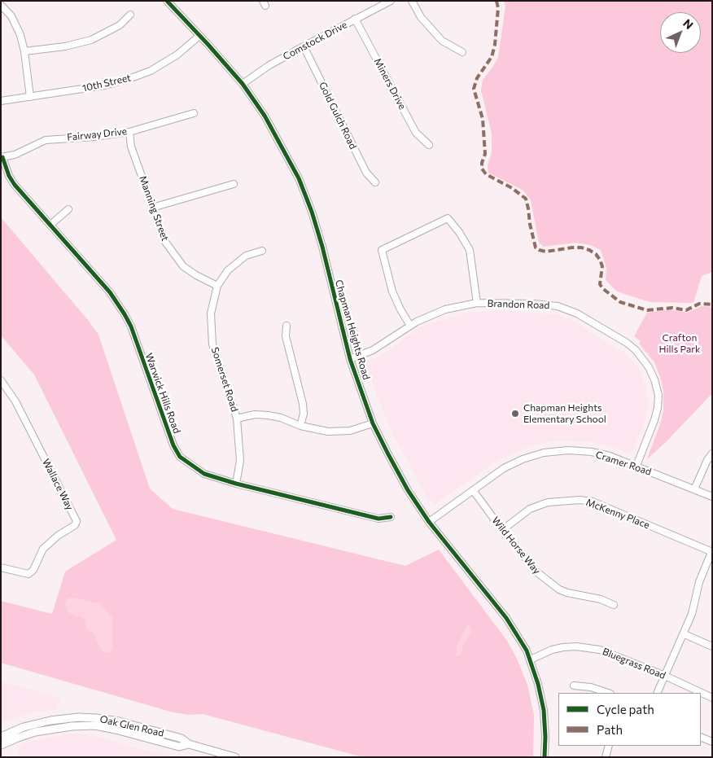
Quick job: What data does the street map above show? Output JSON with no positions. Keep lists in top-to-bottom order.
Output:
{
  "streets": {
    "main road": ["Oak Glen Road"],
    "street": [
      "Comstock Drive",
      "10th Street",
      "Miners Drive",
      "Gold Gulch Road",
      "Fairway Drive",
      "Manning Street",
      "Brandon Road",
      "Chapman Heights Road",
      "Somerset Road",
      "Warwick Hills Road",
      "Cramer Road",
      "Wallace Way",
      "McKenny Place",
      "Wild Horse Way",
      "Bluegrass Road"
    ]
  },
  "crossings": [
    ["Comstock Drive", "Miners Drive"],
    ["Comstock Drive", "Gold Gulch Road"],
    ["Comstock Drive", "Chapman Heights Road"],
    ["10th Street", "Chapman Heights Road"],
    ["Fairway Drive", "Manning Street"],
    ["Fairway Drive", "Warwick Hills Road"],
    ["Manning Street", "Somerset Road"],
    ["Brandon Road", "Chapman Heights Road"],
    ["Brandon Road", "Cramer Road"],
    ["Chapman Heights Road", "Cramer Road"],
    ["Chapman Heights Road", "Bluegrass Road"],
    ["Somerset Road", "Warwick Hills Road"],
    ["Cramer Road", "Wild Horse Way"],
    ["McKenny Place", "Wild Horse Way"]
  ],
  "parks": ["Crafton Hills Park"],
  "places": ["Chapman Heights Elementary School"],
  "legend": ["Cycle path", "Path"],
  "north": "top right"
}
